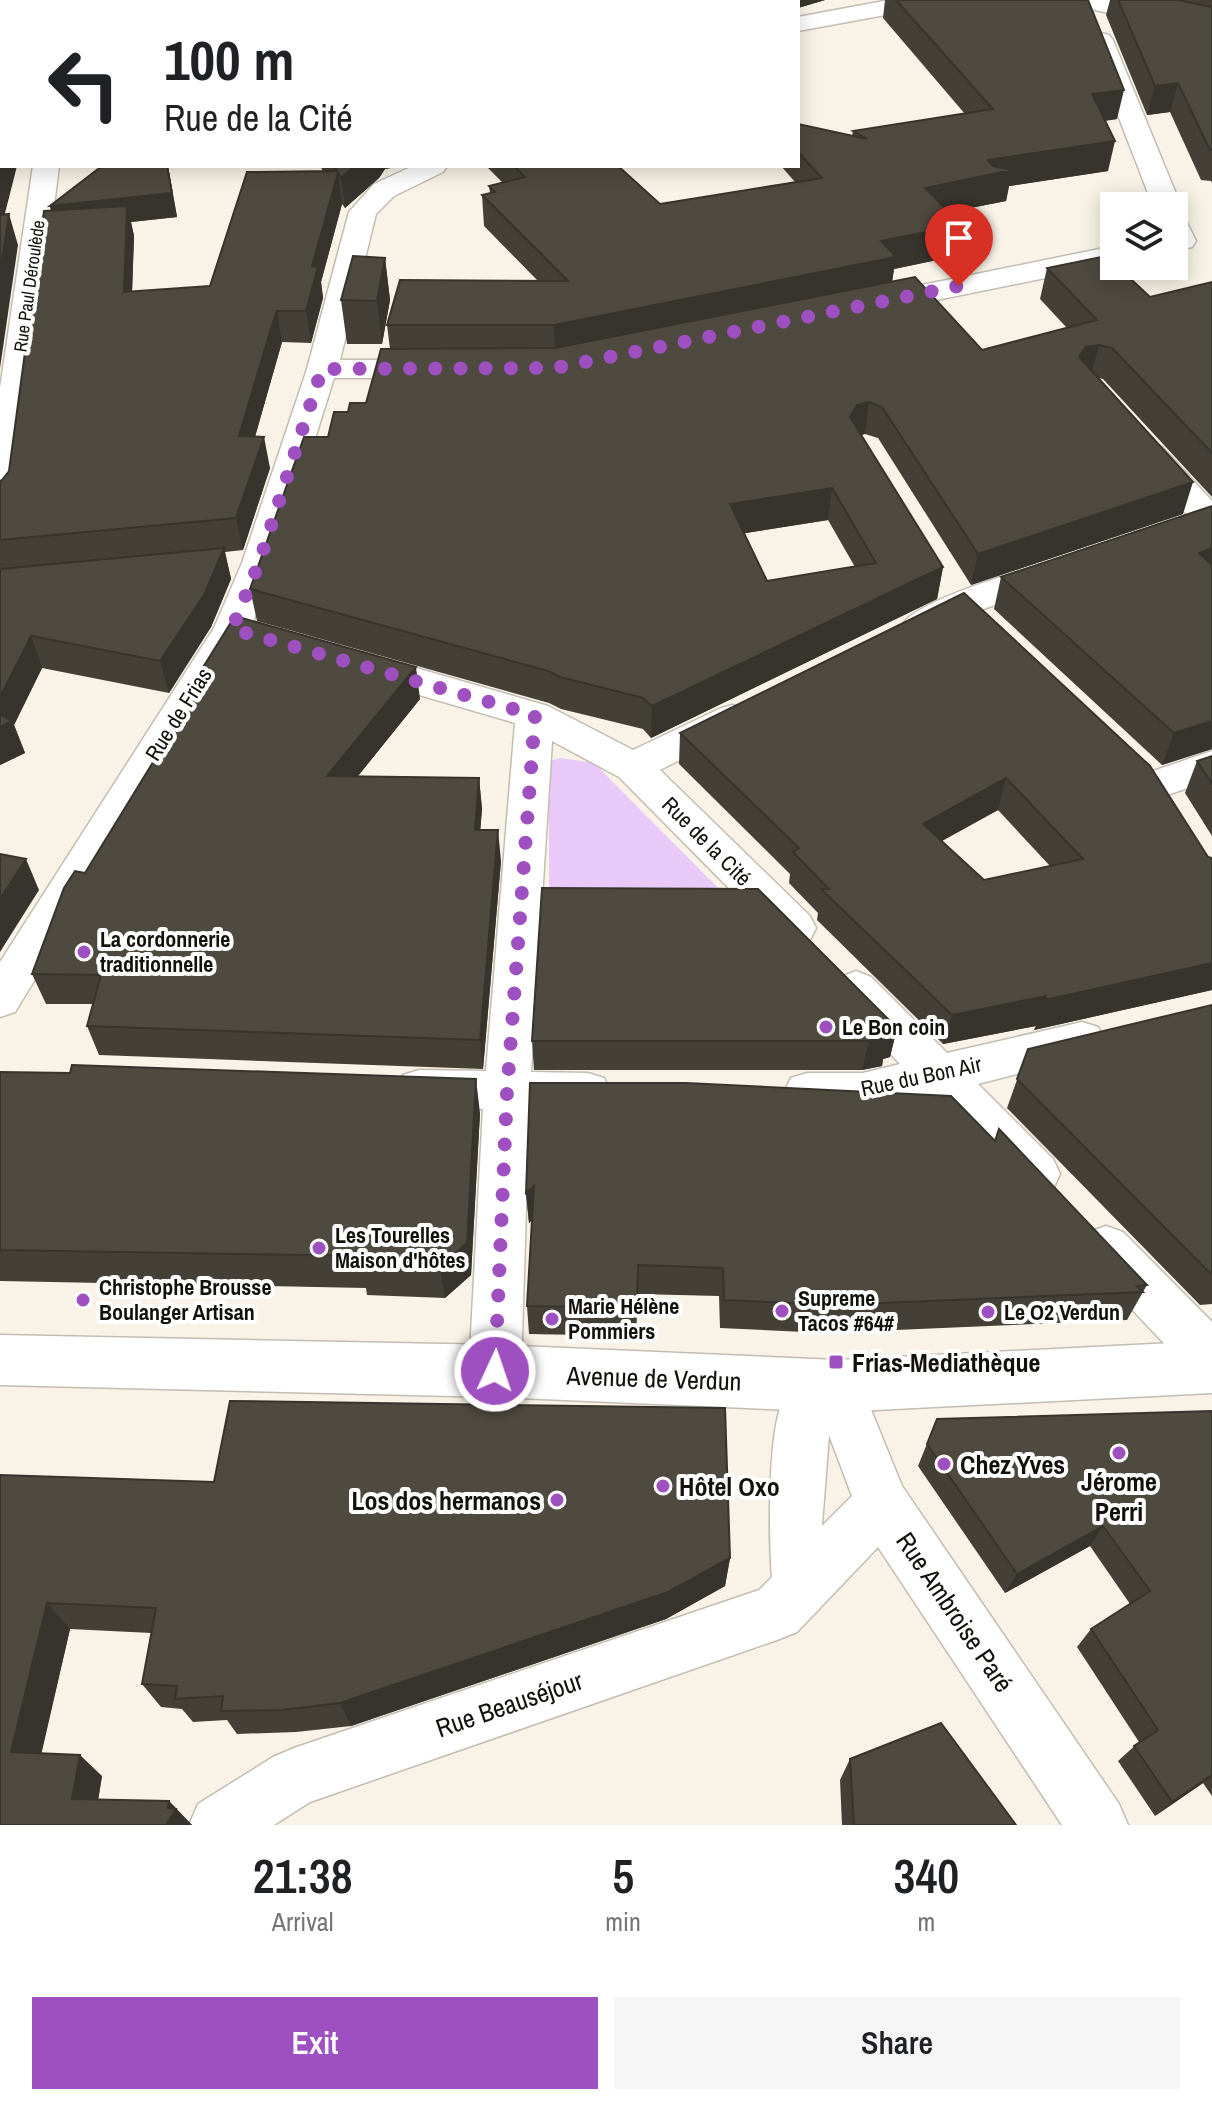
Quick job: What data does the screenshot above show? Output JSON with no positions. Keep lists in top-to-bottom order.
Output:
{
  "streets": {
    "main road": ["Avenue de Verdun"],
    "street": [
      "Rue Paul Déroulède",
      "Rue de Frias",
      "Rue de la Cité",
      "Rue du Bon Air",
      "Rue Ambroise Paré",
      "Rue Beauséjour"
    ]
  },
  "crossings": [
    ["Rue de la Cité", "Rue du Bon Air"],
    ["Avenue de Verdun", "Rue Ambroise Paré"],
    ["Rue Ambroise Paré", "Rue Beauséjour"]
  ],
  "places": {
    "other": [
      "La cordonnerie traditionnelle",
      "Le Bon coin",
      "Les Tourelles Maison d'hôtes",
      "Christophe Brousse Boulanger Artisan",
      "Supreme Tacos #64#",
      "Le O2 Verdun",
      "Marie Hélène Pommiers",
      "Jérome Perri",
      "Chez Yves",
      "Hôtel Oxo",
      "Los dos hermanos"
    ],
    "transit": ["Frias-Mediathèque"]
  },
  "page": {
    "turn": ["100 m", "Rue de la Cité"],
    "eta": [
      "21:38",
      "Arrival",
      "5",
      "min",
      "340",
      "m"
    ],
    "buttons": ["Exit", "Share"]
  }
}
